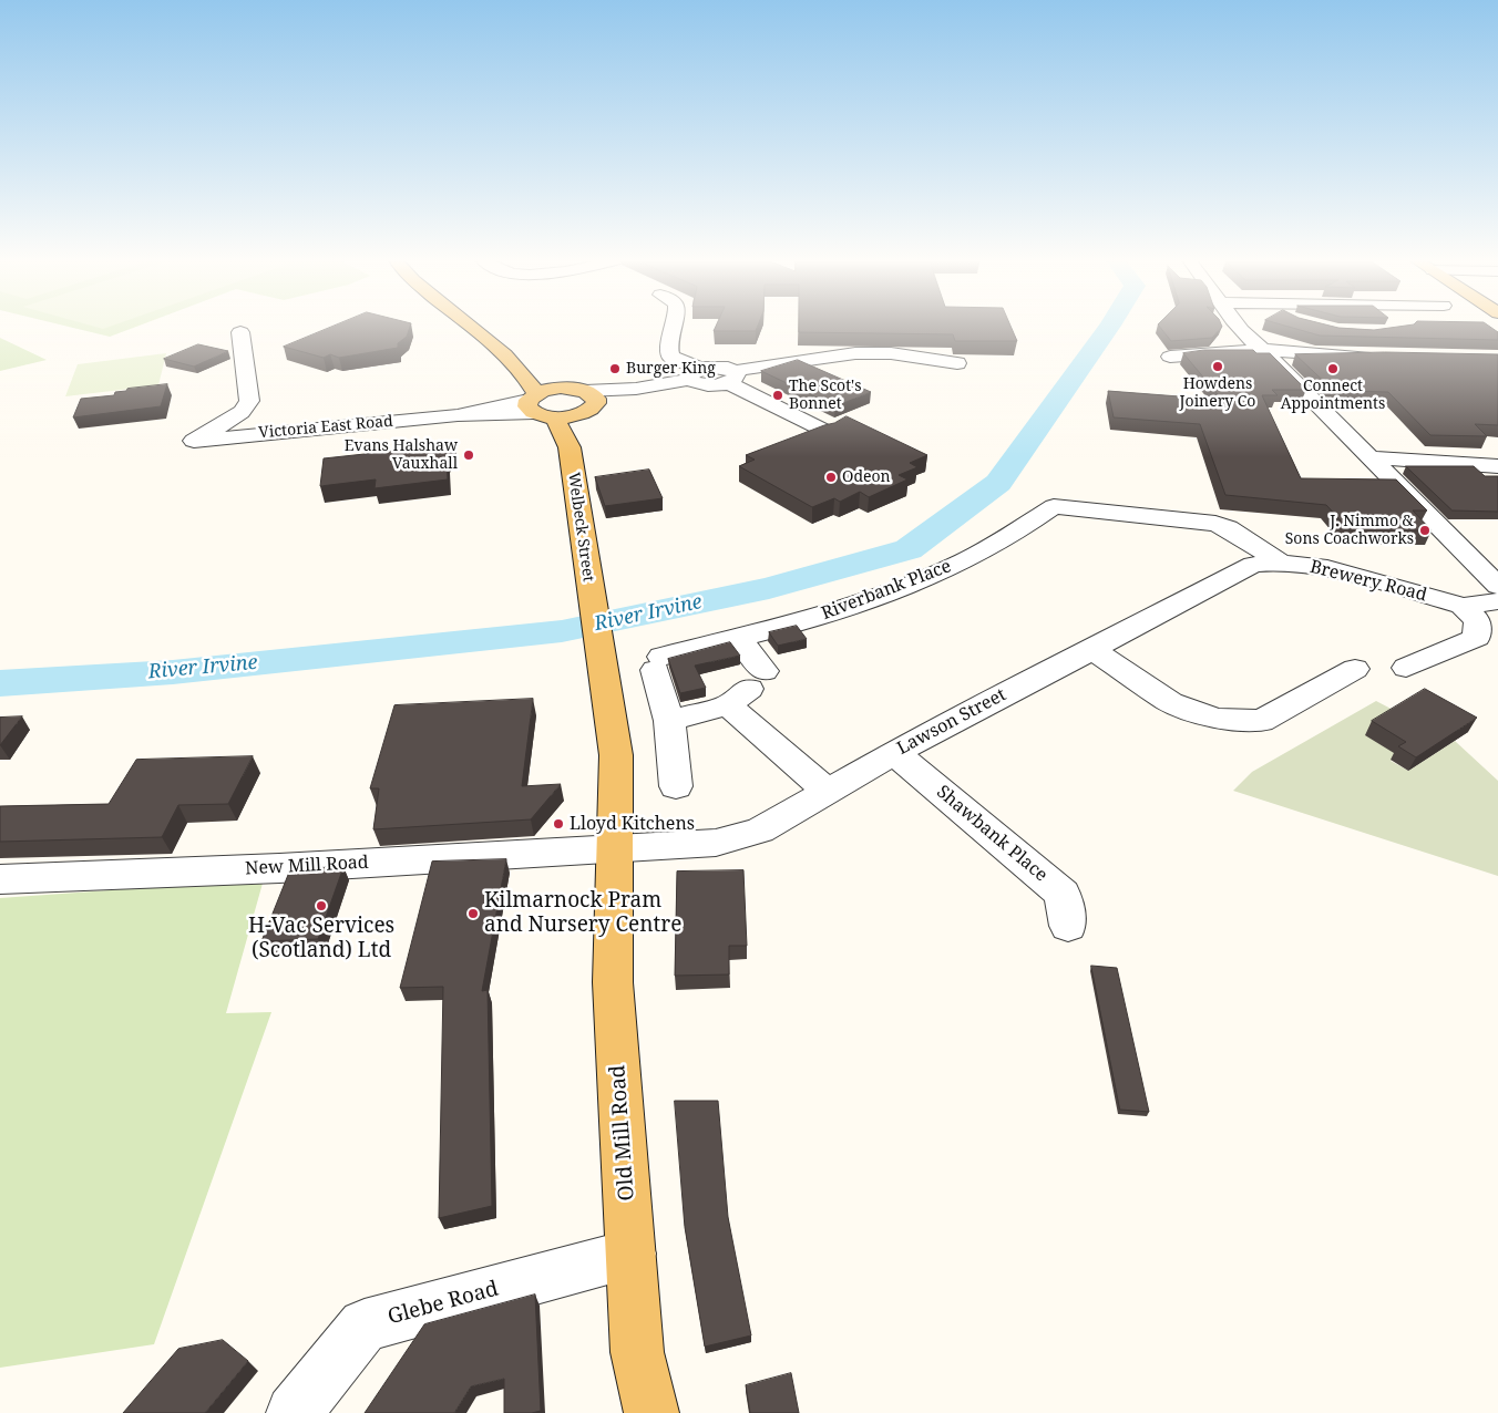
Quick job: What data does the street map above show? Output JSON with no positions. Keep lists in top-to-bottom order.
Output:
{
  "streets": {
    "main road": ["Welbeck Street", "Old Mill Road"],
    "street": [
      "Victoria East Road",
      "Brewery Road",
      "Riverbank Place",
      "Lawson Street",
      "Shawbank Place",
      "New Mill Road",
      "Glebe Road"
    ]
  },
  "crossings": [
    ["Victoria East Road", "Welbeck Street"],
    ["Welbeck Street", "Lawson Street"],
    ["Welbeck Street", "New Mill Road"],
    ["Welbeck Street", "Old Mill Road"],
    ["Brewery Road", "Riverbank Place"],
    ["Brewery Road", "Lawson Street"],
    ["Lawson Street", "Shawbank Place"],
    ["Lawson Street", "New Mill Road"],
    ["Lawson Street", "Old Mill Road"],
    ["New Mill Road", "Old Mill Road"],
    ["Old Mill Road", "Glebe Road"]
  ],
  "water": ["River Irvine"],
  "places": [
    "Howdens Joinery Co",
    "Burger King",
    "Connect Appointments",
    "The Scot's Bonnet",
    "Evans Halshaw Vauxhall",
    "Odeon",
    "J. Nimmo & Sons Coachworks",
    "Lloyd Kitchens",
    "H-Vac Services (Scotland) Ltd",
    "Kilmarnock Pram and Nursery Centre"
  ]
}
